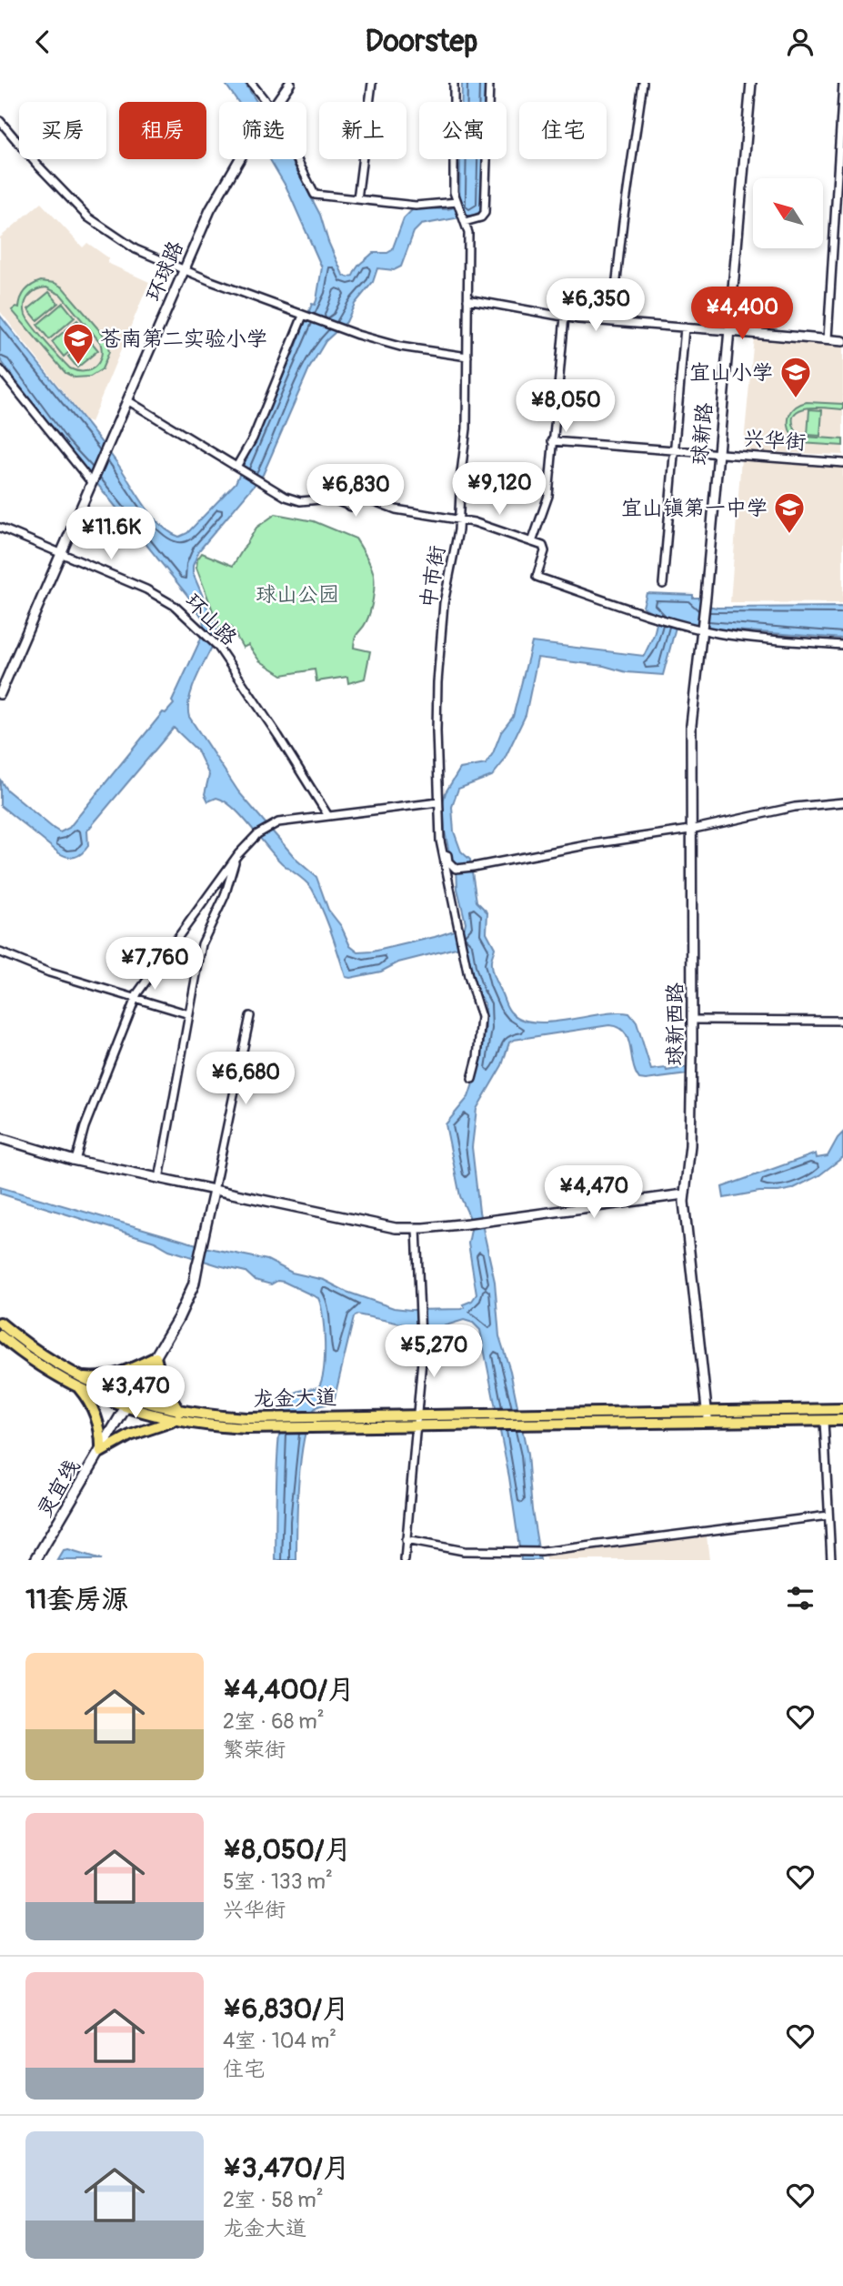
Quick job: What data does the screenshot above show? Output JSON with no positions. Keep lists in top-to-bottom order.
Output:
{
  "streets": {
    "main road": ["龙金大道", "灵宜线"],
    "street": [
      "环球路",
      "球新路",
      "兴华街",
      "中市街",
      "环山路",
      "球新西路"
    ]
  },
  "crossings": [
    ["环球路", "环山路"],
    ["球新路", "兴华街"],
    ["球新路", "球新西路"],
    ["球新西路", "龙金大道"],
    ["龙金大道", "灵宜线"]
  ],
  "parks": ["球山公园"],
  "places": {
    "school or university": ["苍南第二实验小学", "宜山小学", "宜山镇第一中学"]
  },
  "north": "top left",
  "page": {
    "header": "Doorstep",
    "chip": [
      "买房",
      "租房",
      "筛选",
      "新上",
      "公寓",
      "住宅"
    ],
    "price": [
      "¥6,350",
      "¥4,400",
      "¥8,050",
      "¥9,120",
      "¥6,830",
      "¥11.6K",
      "¥7,760",
      "¥6,680",
      "¥4,470",
      "¥5,270",
      "¥3,470"
    ],
    "heading": "11套房源",
    "list": [
      {
        "name": "¥4,400/月",
        "note": "2室 · 68 m² · 繁荣街"
      },
      {
        "name": "¥8,050/月",
        "note": "5室 · 133 m² · 兴华街"
      },
      {
        "name": "¥6,830/月",
        "note": "4室 · 104 m² · 住宅"
      },
      {
        "name": "¥3,470/月",
        "note": "2室 · 58 m² · 龙金大道"
      }
    ]
  }
}
